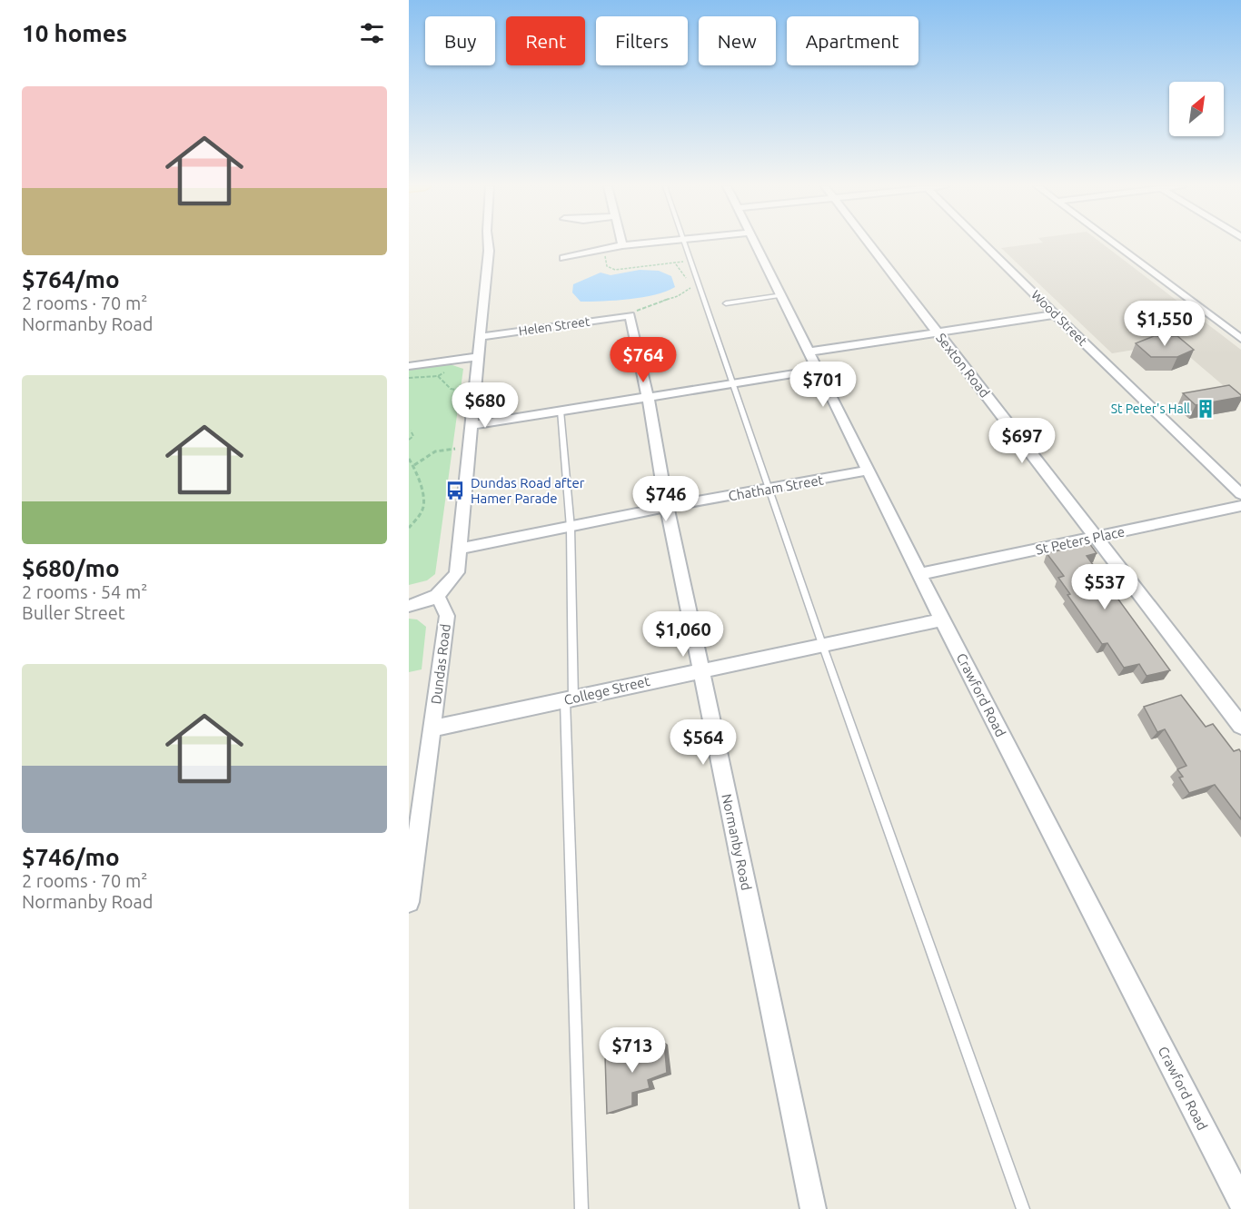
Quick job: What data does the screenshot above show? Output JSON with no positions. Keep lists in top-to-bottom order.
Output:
{
  "streets": {
    "street": [
      "Wood Street",
      "Helen Street",
      "Sexton Road",
      "Chatham Street",
      "St Peters Place",
      "Dundas Road",
      "College Street",
      "Crawford Road",
      "Normanby Road"
    ]
  },
  "crossings": [
    ["Helen Street", "Normanby Road"],
    ["Sexton Road", "St Peters Place"],
    ["Chatham Street", "Crawford Road"],
    ["Chatham Street", "Normanby Road"],
    ["St Peters Place", "Crawford Road"],
    ["Dundas Road", "College Street"],
    ["College Street", "Crawford Road"],
    ["College Street", "Normanby Road"]
  ],
  "places": {
    "building": ["St Peter's Hall"],
    "bus stop": ["Dundas Road after Hamer Parade"]
  },
  "north": "top right",
  "page": {
    "heading": "10 homes",
    "chip": [
      "Buy",
      "Rent",
      "Filters",
      "New",
      "Apartment"
    ],
    "list": [
      {
        "name": "$764/mo",
        "note": "2 rooms · 70 m² · Normanby Road"
      },
      {
        "name": "$680/mo",
        "note": "2 rooms · 54 m² · Buller Street"
      },
      {
        "name": "$746/mo",
        "note": "2 rooms · 70 m² · Normanby Road"
      }
    ],
    "price": [
      "$1,550",
      "$764",
      "$701",
      "$680",
      "$697",
      "$746",
      "$537",
      "$1,060",
      "$564",
      "$713"
    ]
  }
}
